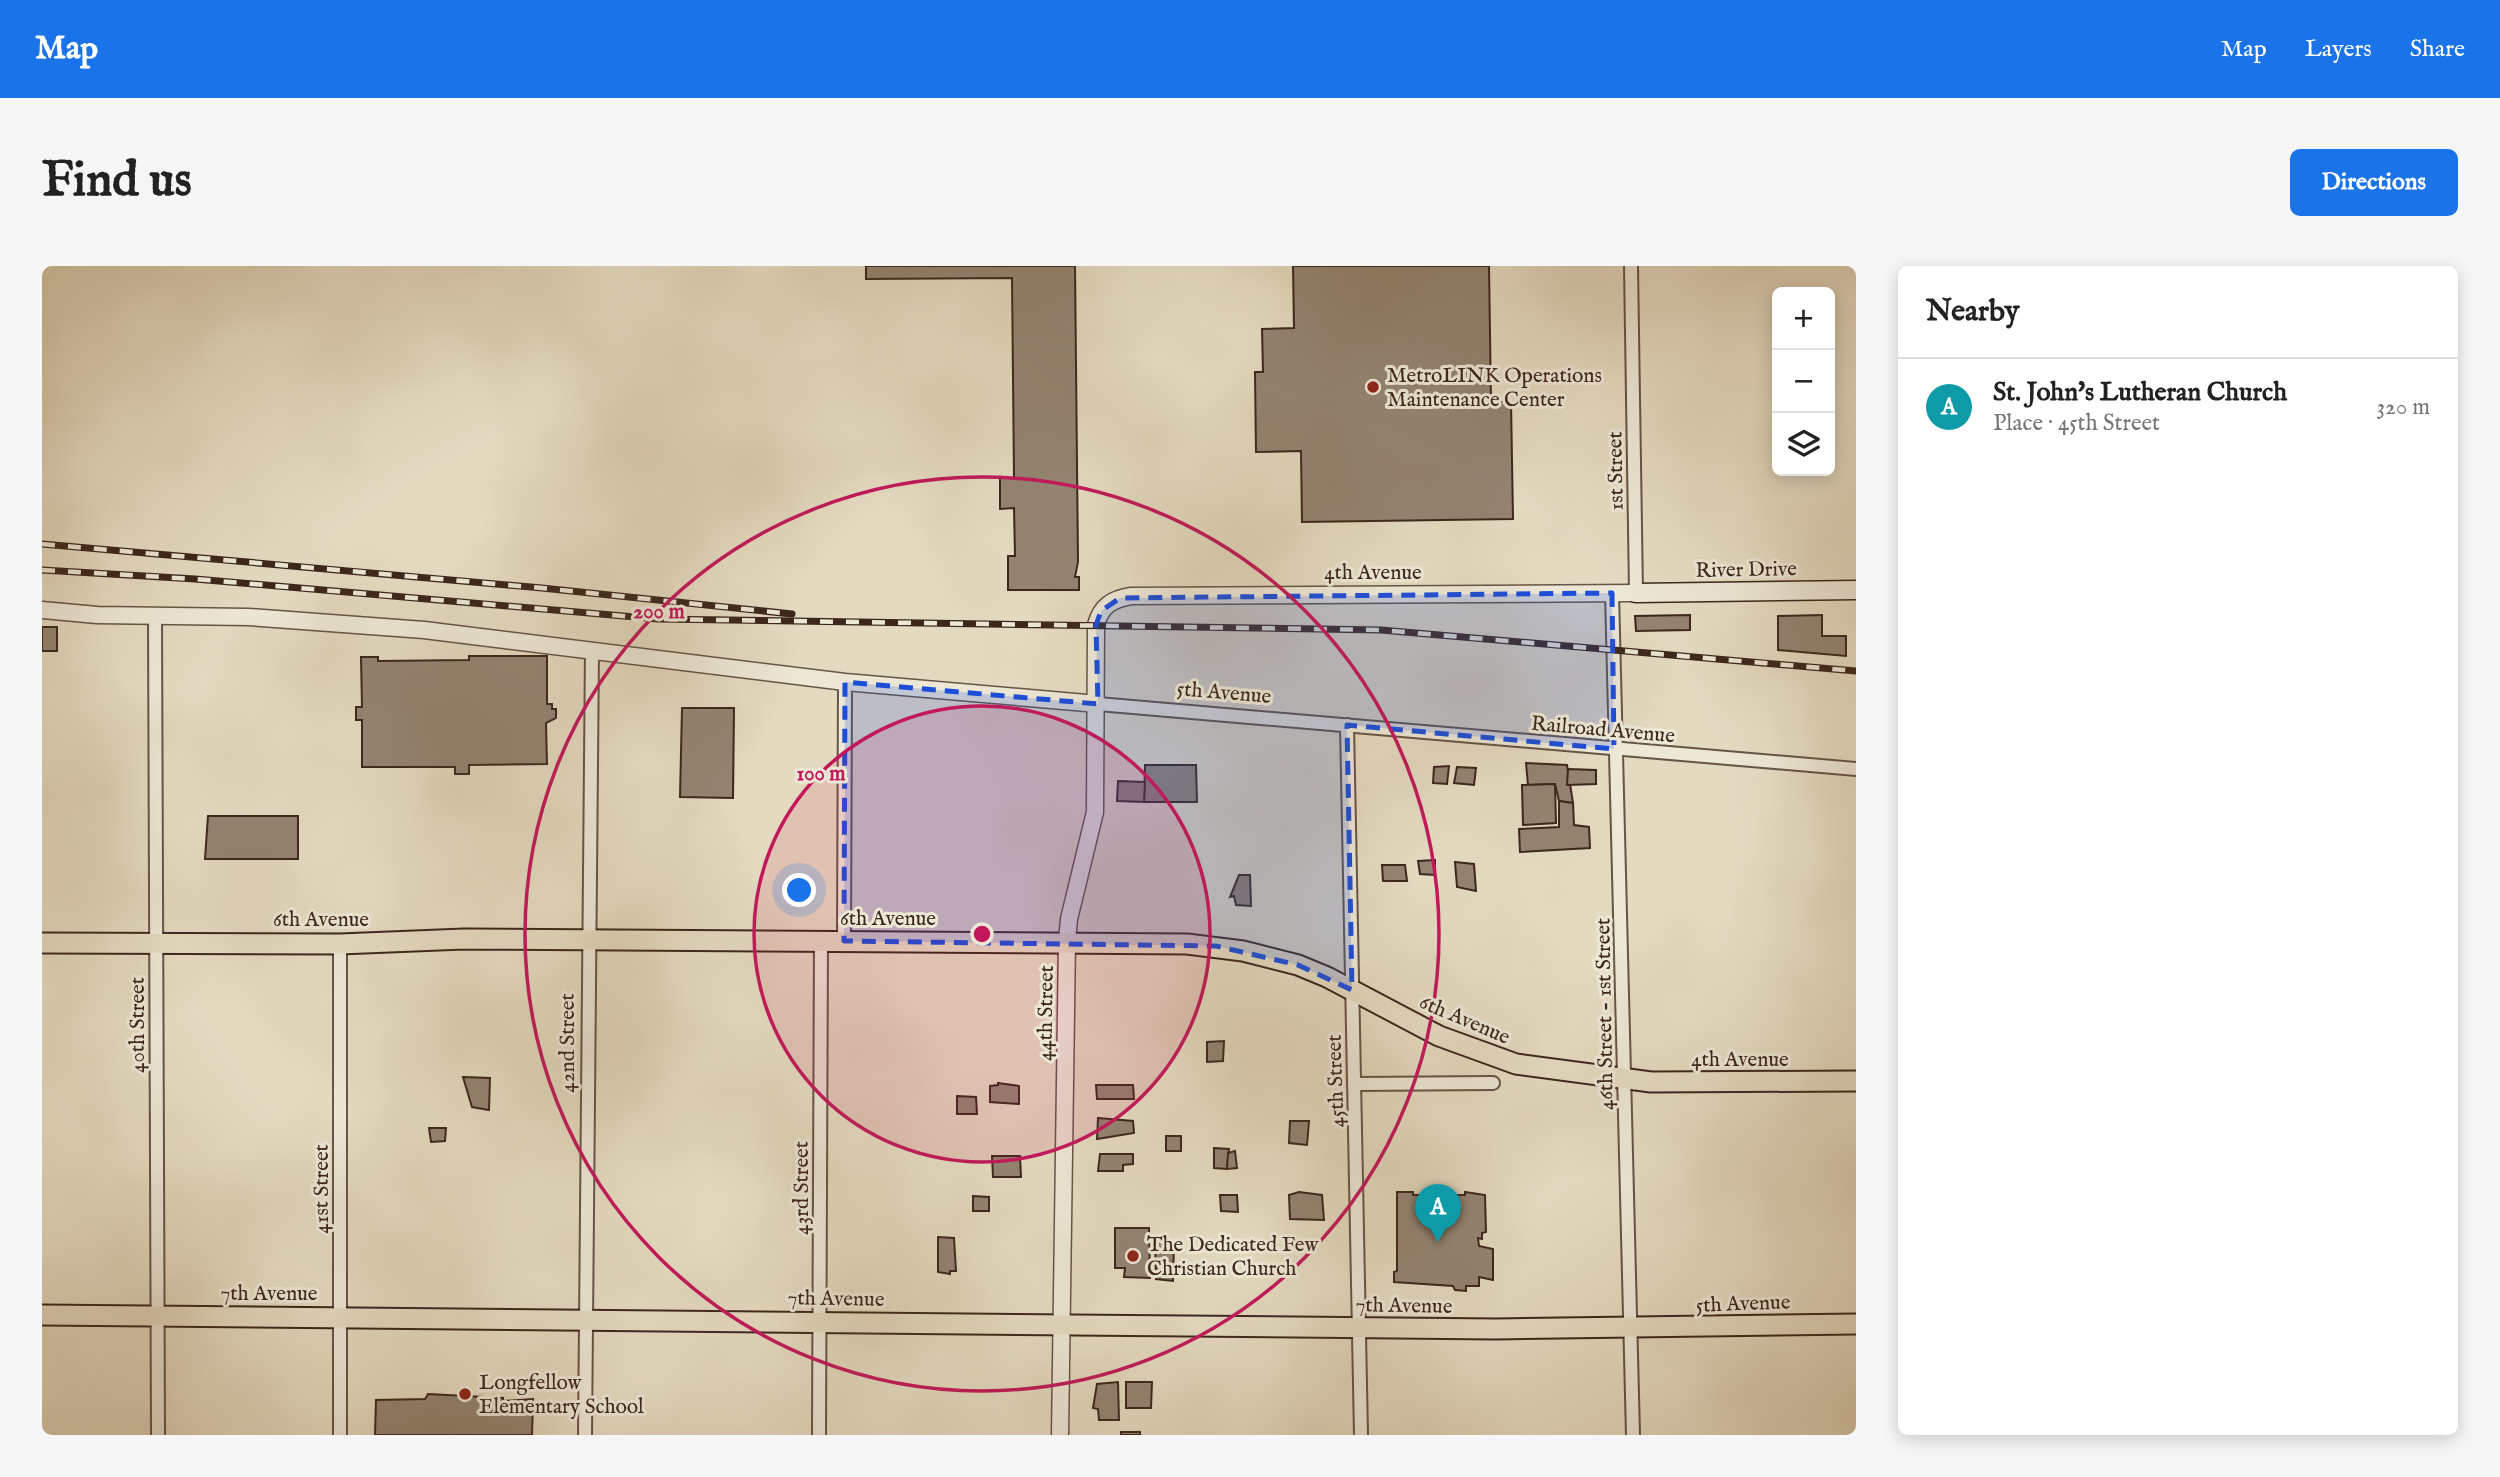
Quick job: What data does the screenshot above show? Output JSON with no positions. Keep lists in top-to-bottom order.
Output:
{
  "streets": {
    "main road": [
      "River Drive",
      "4th Avenue",
      "5th Avenue",
      "6th Avenue",
      "7th Avenue"
    ],
    "street": [
      "1st Street",
      "Railroad Avenue",
      "44th Street",
      "46th Street - 1st Street",
      "40th Street",
      "42nd Street",
      "45th Street",
      "43rd Street",
      "41st Street"
    ]
  },
  "crossings": [
    ["1st Street", "River Drive"],
    ["1st Street", "4th Avenue"],
    ["River Drive", "4th Avenue"],
    ["4th Avenue", "6th Avenue"],
    ["4th Avenue", "44th Street"],
    ["4th Avenue", "46th Street - 1st Street"],
    ["5th Avenue", "Railroad Avenue"],
    ["5th Avenue", "44th Street"],
    ["5th Avenue", "46th Street - 1st Street"],
    ["5th Avenue", "45th Street"],
    ["5th Avenue", "7th Avenue"],
    ["Railroad Avenue", "46th Street - 1st Street"],
    ["Railroad Avenue", "45th Street"],
    ["6th Avenue", "44th Street"],
    ["6th Avenue", "46th Street - 1st Street"],
    ["6th Avenue", "40th Street"],
    ["6th Avenue", "42nd Street"],
    ["6th Avenue", "45th Street"],
    ["6th Avenue", "43rd Street"],
    ["6th Avenue", "41st Street"],
    ["44th Street", "7th Avenue"],
    ["46th Street - 1st Street", "7th Avenue"],
    ["40th Street", "7th Avenue"],
    ["42nd Street", "7th Avenue"],
    ["45th Street", "7th Avenue"],
    ["43rd Street", "7th Avenue"],
    ["41st Street", "7th Avenue"]
  ],
  "places": ["MetroLINK Operations Maintenance Center", "The Dedicated Few Christian Church", "Longfellow Elementary School"],
  "page": {
    "header": "Map",
    "nav": ["Map", "Layers", "Share"],
    "buttons": "Directions",
    "title": "Find us",
    "heading": "Nearby",
    "map_buttons": ["+", "−"],
    "list": [
      {
        "mark": "A",
        "name": "St. John's Lutheran Church",
        "note": "Place · 45th Street",
        "value": "320 m"
      }
    ],
    "pins": "A"
  },
  "rings": ["200 m", "100 m"]
}
